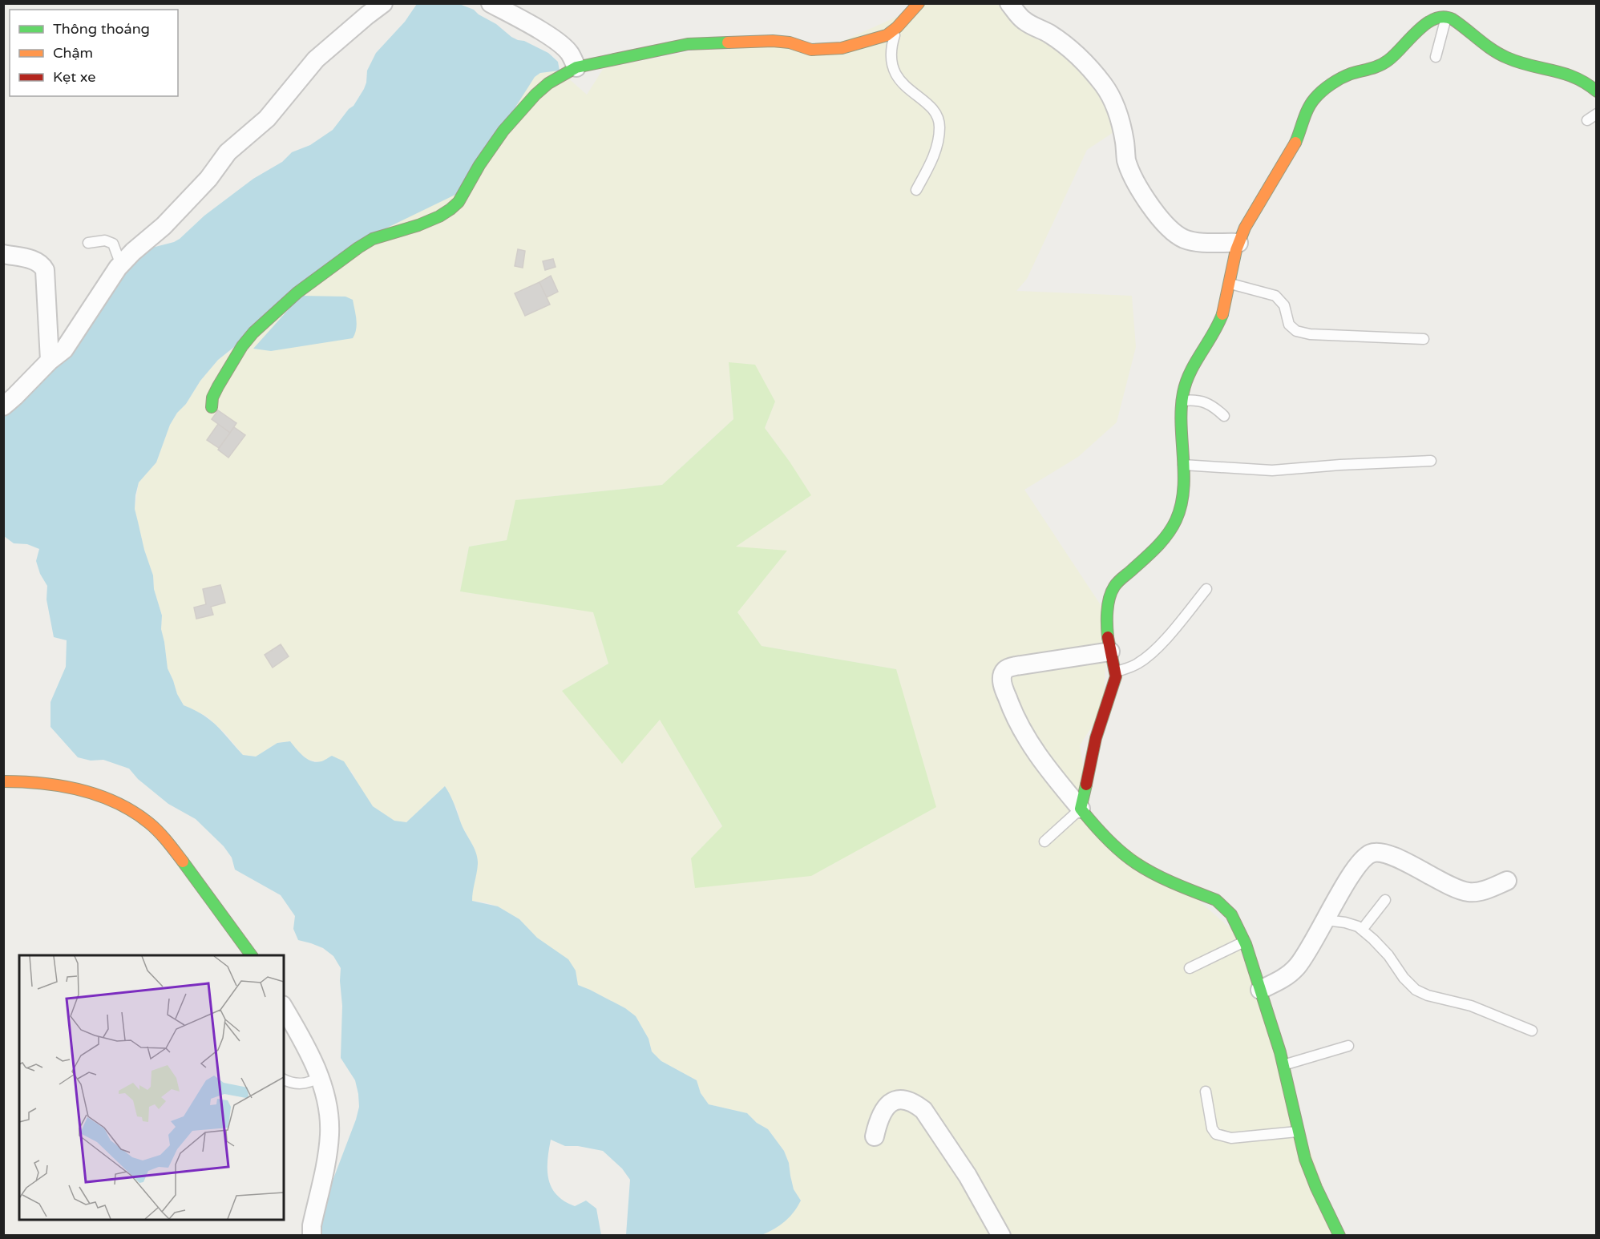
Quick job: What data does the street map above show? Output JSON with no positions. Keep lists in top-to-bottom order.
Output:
{
  "legend": ["Thông thoáng", "Chậm", "Kẹt xe"]
}
